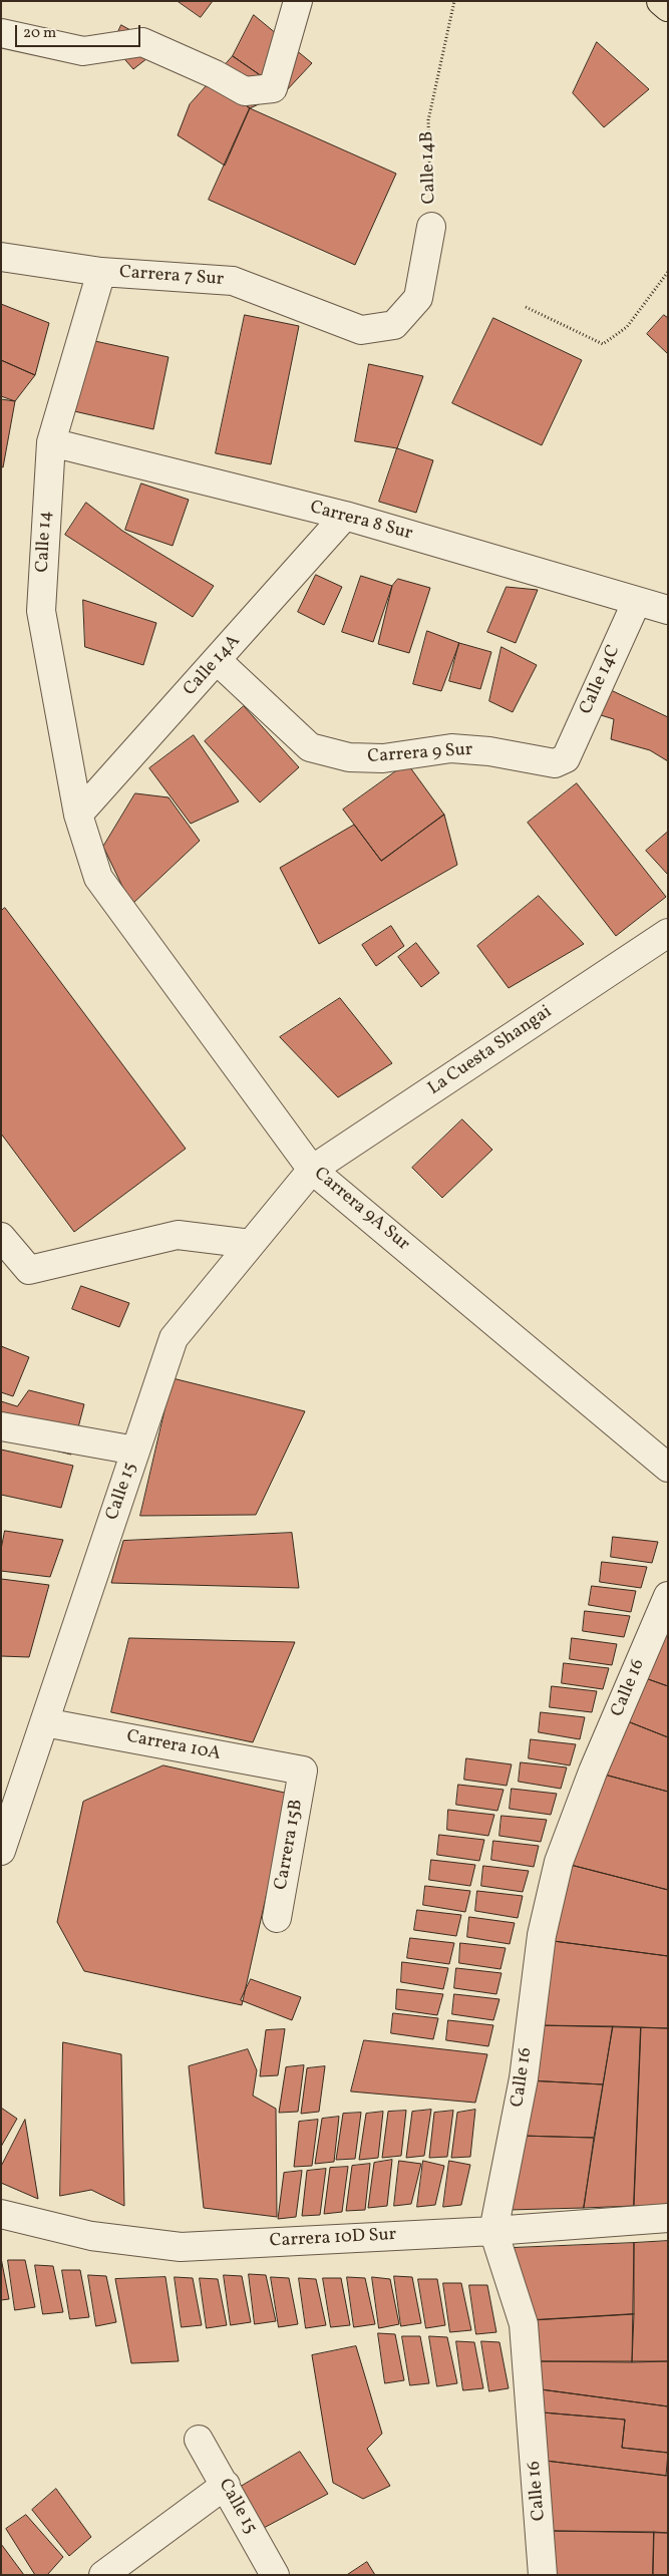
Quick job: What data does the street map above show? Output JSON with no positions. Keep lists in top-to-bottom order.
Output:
{
  "streets": {
    "street": [
      "Calle 14B",
      "Carrera 7 Sur",
      "Carrera 8 Sur",
      "Calle 14",
      "Calle 14A",
      "Calle 14C",
      "Carrera 9 Sur",
      "La Cuesta Shangai",
      "Carrera 9A Sur",
      "Calle 15",
      "Calle 16",
      "Carrera 10A",
      "Carrera 15B",
      "Carrera 10D Sur"
    ]
  },
  "crossings": [
    ["Calle 14B", "Carrera 7 Sur"],
    ["Carrera 7 Sur", "Calle 14"],
    ["Carrera 8 Sur", "Calle 14"],
    ["Carrera 8 Sur", "Calle 14A"],
    ["Carrera 8 Sur", "Calle 14C"],
    ["Calle 14", "Calle 14A"],
    ["Calle 14", "Carrera 9A Sur"],
    ["Calle 14A", "Carrera 9 Sur"],
    ["Calle 14A", "Carrera 9A Sur"],
    ["Calle 14C", "Carrera 9 Sur"],
    ["La Cuesta Shangai", "Carrera 9A Sur"],
    ["La Cuesta Shangai", "Calle 15"],
    ["Carrera 9A Sur", "Calle 15"],
    ["Calle 15", "Carrera 10A"],
    ["Calle 16", "Carrera 10D Sur"],
    ["Carrera 10A", "Carrera 15B"]
  ],
  "scale_bar": "20 m"
}
